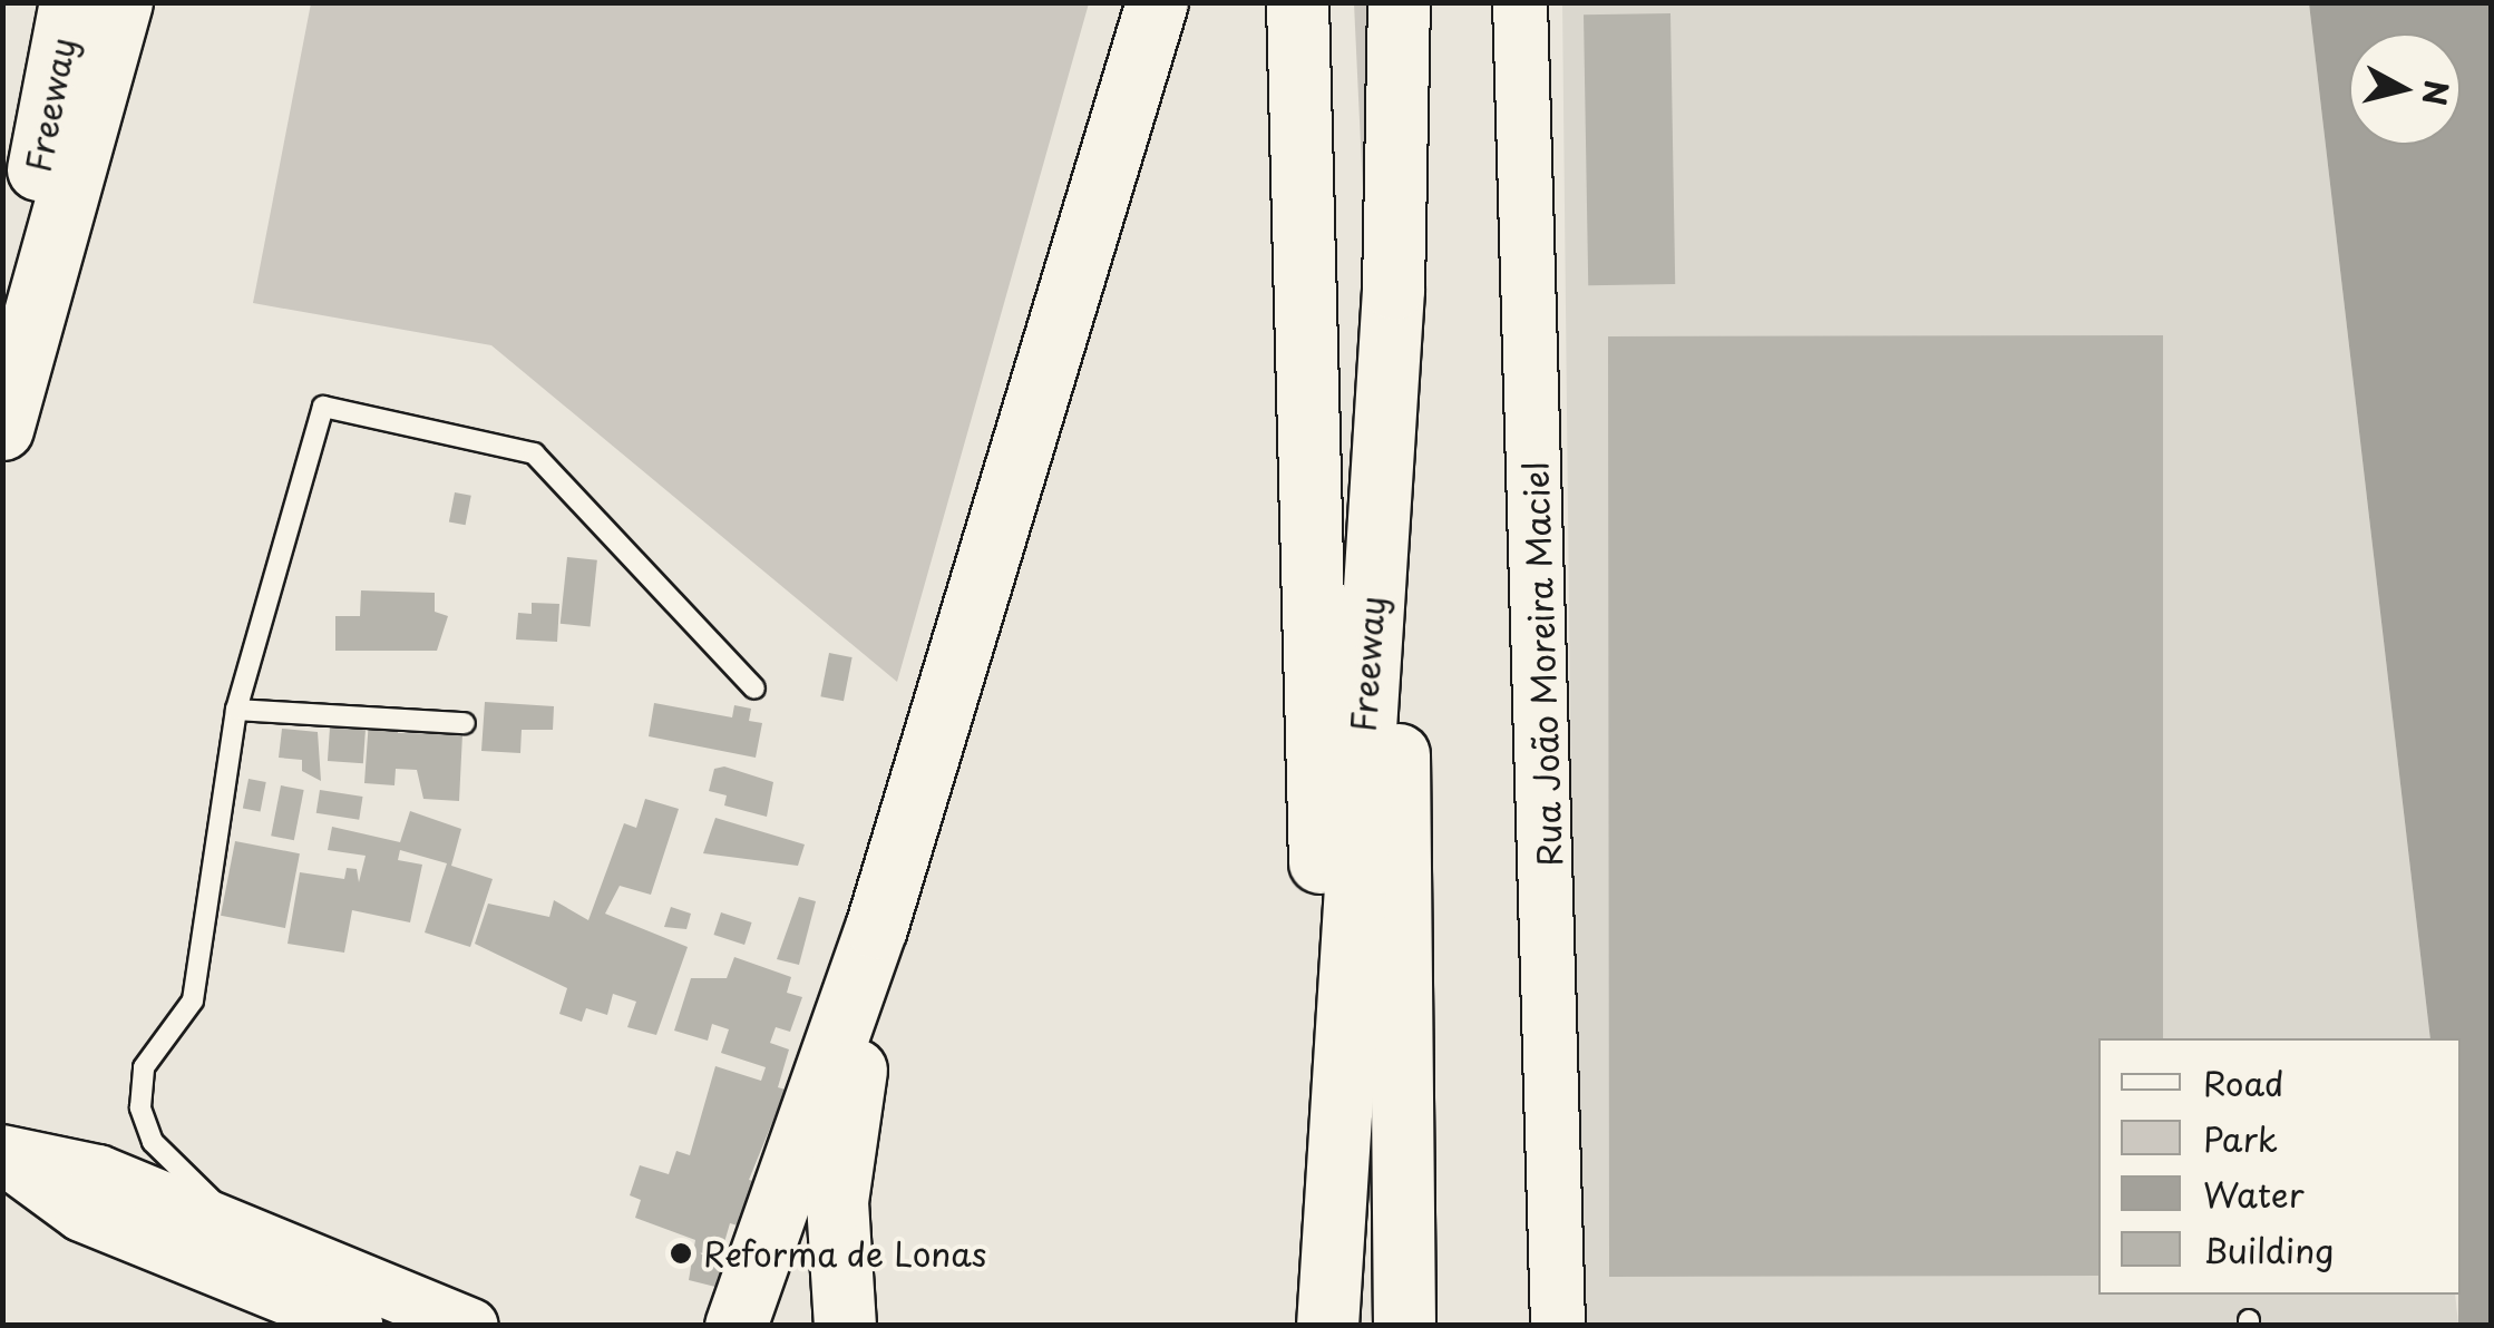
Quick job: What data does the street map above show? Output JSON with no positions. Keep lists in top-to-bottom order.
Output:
{
  "streets": {
    "highway": ["Freeway"],
    "street": ["Rua João Moreira Maciel"]
  },
  "places": ["Reforma de Lonas"],
  "legend": [
    "Road",
    "Park",
    "Water",
    "Building"
  ],
  "north": "right"
}
